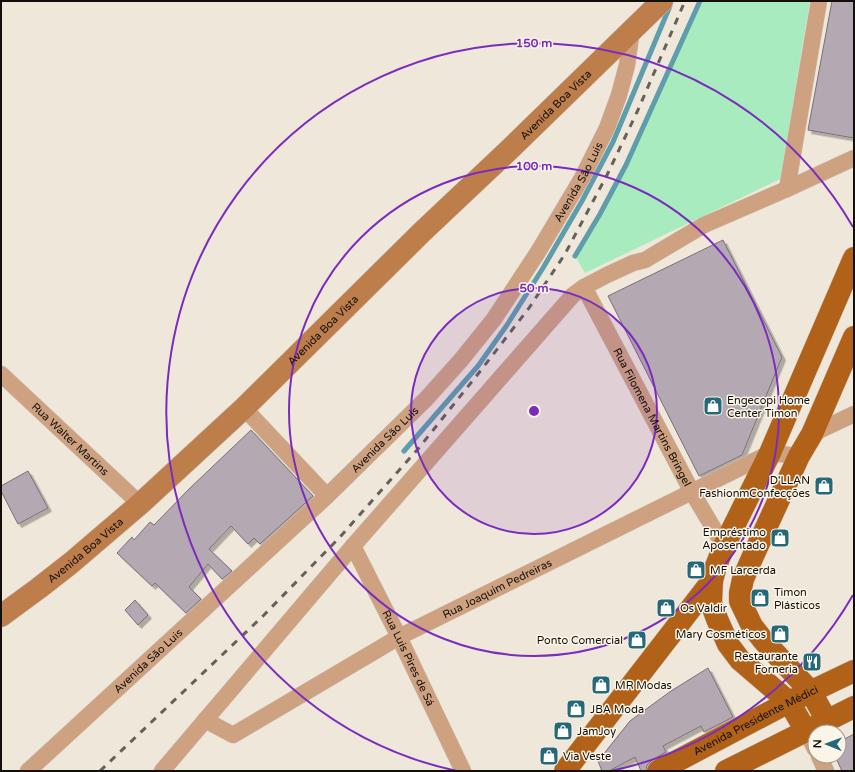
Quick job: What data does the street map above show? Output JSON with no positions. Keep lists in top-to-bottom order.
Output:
{
  "streets": {
    "main road": ["Avenida Presidente Médici"],
    "street": [
      "Avenida Boa Vista",
      "Avenida São Luis",
      "Rua Filomena Martins Bringel",
      "Rua Walter Martins",
      "Rua Joaquim Pedreiras",
      "Rua Luis Pires de Sá"
    ]
  },
  "crossings": [
    ["Avenida Boa Vista", "Avenida São Luis"],
    ["Avenida Boa Vista", "Rua Walter Martins"],
    ["Rua Filomena Martins Bringel", "Rua Joaquim Pedreiras"],
    ["Rua Joaquim Pedreiras", "Rua Luis Pires de Sá"]
  ],
  "places": {
    "shop": [
      "Engecopi Home Center Timon",
      "D'LLAN FashionmConfecções",
      "Empréstimo Aposentado",
      "MF Larcerda",
      "Timon Plásticos",
      "Os Valdir",
      "Mary Cosméticos",
      "Ponto Comercial",
      "MR Modas",
      "JBA Moda",
      "JamJoy",
      "Via Veste"
    ],
    "restaurant": ["Restaurante Forneria"]
  },
  "north": "left",
  "rings": ["150 m", "100 m", "50 m"]
}
